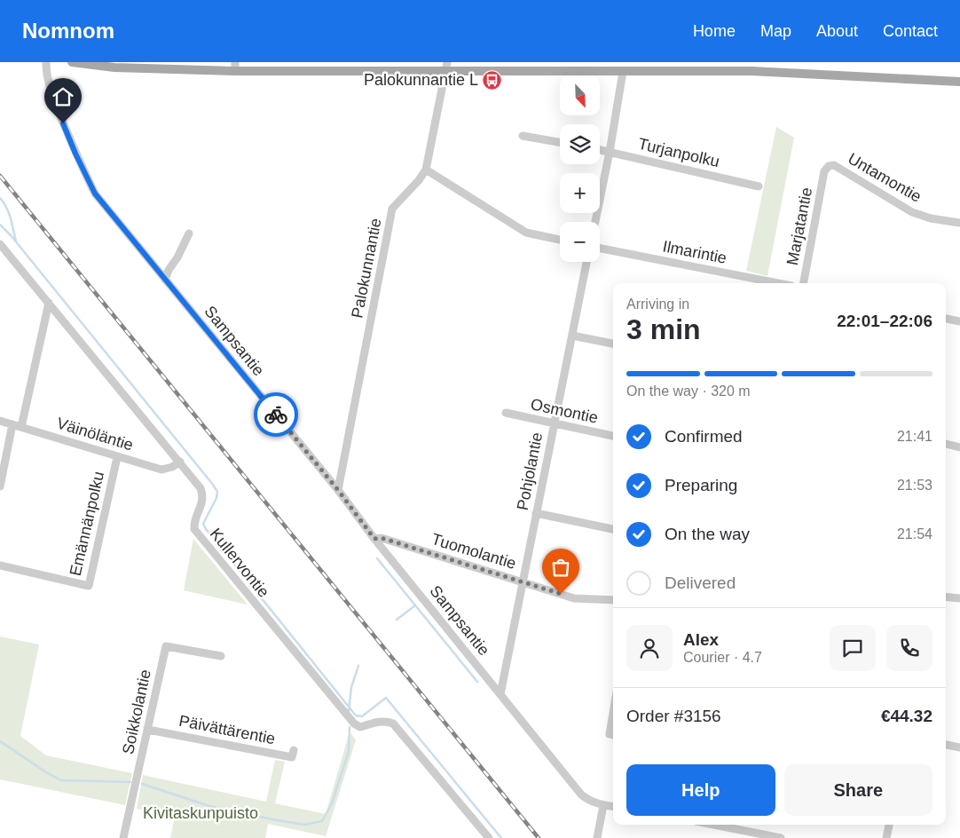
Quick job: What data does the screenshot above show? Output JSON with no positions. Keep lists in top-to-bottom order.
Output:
{
  "streets": {
    "street": [
      "Turjanpolku",
      "Untamontie",
      "Marjatantie",
      "Ilmarintie",
      "Palokunnantie",
      "Sampsantie",
      "Osmontie",
      "Väinöläntie",
      "Pohjolantie",
      "Emännänpolku",
      "Tuomolantie",
      "Kullervontie",
      "Soikkolantie",
      "Päivättärentie"
    ]
  },
  "crossings": [
    ["Untamontie", "Marjatantie"],
    ["Palokunnantie", "Sampsantie"],
    ["Sampsantie", "Pohjolantie"],
    ["Sampsantie", "Tuomolantie"],
    ["Osmontie", "Pohjolantie"],
    ["Väinöläntie", "Emännänpolku"],
    ["Väinöläntie", "Kullervontie"],
    ["Pohjolantie", "Tuomolantie"],
    ["Soikkolantie", "Päivättärentie"]
  ],
  "parks": ["Kivitaskunpuisto"],
  "places": {
    "bus stop": ["Palokunnantie L"]
  },
  "north": "bottom right",
  "page": {
    "header": "Nomnom",
    "nav": [
      "Home",
      "Map",
      "About",
      "Contact"
    ],
    "map_buttons": ["+", "−"],
    "heading": ["3 min", "Arriving in", "22:01–22:06"],
    "panel": [
      "Alex",
      "Courier · 4.7",
      "Order #3156",
      "€44.32"
    ],
    "bar": "On the way · 320 m",
    "list": [
      ["Confirmed", "21:41"],
      ["Preparing", "21:53"],
      ["On the way", "21:54"],
      "Delivered"
    ],
    "buttons": ["Help", "Share"]
  }
}
